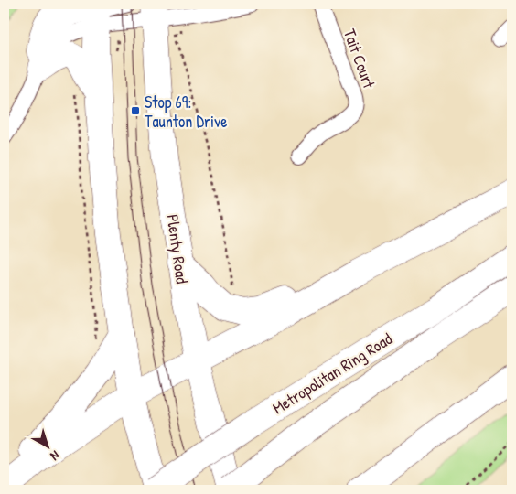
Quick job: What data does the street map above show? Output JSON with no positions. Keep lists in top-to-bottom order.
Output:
{
  "streets": {
    "highway": ["Plenty Road", "Metropolitan Ring Road"],
    "street": ["Tait Court"]
  },
  "crossings": [
    ["Plenty Road", "Metropolitan Ring Road"]
  ],
  "places": {
    "transit": ["Stop 69: Taunton Drive"]
  },
  "north": "bottom right"
}
